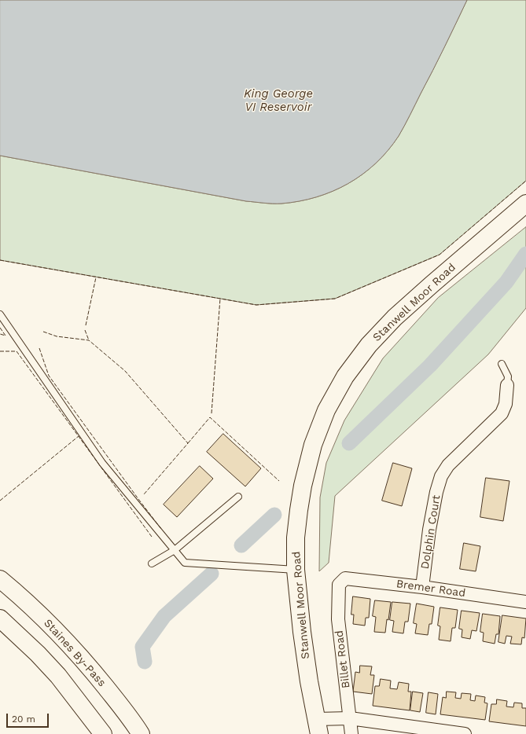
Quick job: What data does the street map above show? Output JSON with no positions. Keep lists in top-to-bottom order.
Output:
{
  "streets": {
    "main road": ["Stanwell Moor Road", "Staines By-Pass"],
    "street": ["Dolphin Court", "Bremer Road", "Billet Road"]
  },
  "crossings": [
    ["Dolphin Court", "Bremer Road"],
    ["Bremer Road", "Billet Road"]
  ],
  "water": ["King George VI Reservoir"],
  "scale_bar": "20 m"
}
